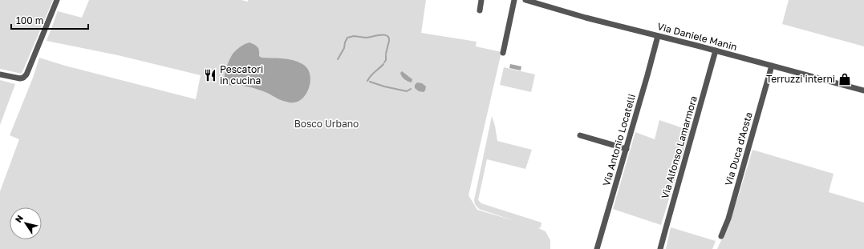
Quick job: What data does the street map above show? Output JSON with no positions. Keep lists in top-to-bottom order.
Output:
{
  "streets": {
    "street": [
      "Via Daniele Manin",
      "Via Antonio Locatelli",
      "Via Alfonso Lamarmora",
      "Via Duca d'Aosta"
    ]
  },
  "crossings": [
    ["Via Daniele Manin", "Via Antonio Locatelli"],
    ["Via Daniele Manin", "Via Alfonso Lamarmora"],
    ["Via Daniele Manin", "Via Duca d'Aosta"]
  ],
  "parks": ["Bosco Urbano"],
  "places": {
    "restaurant": ["Pescatori in cucina"],
    "shop": ["Terruzzi interni"]
  },
  "scale_bar": "100 m",
  "north": "top left"
}
